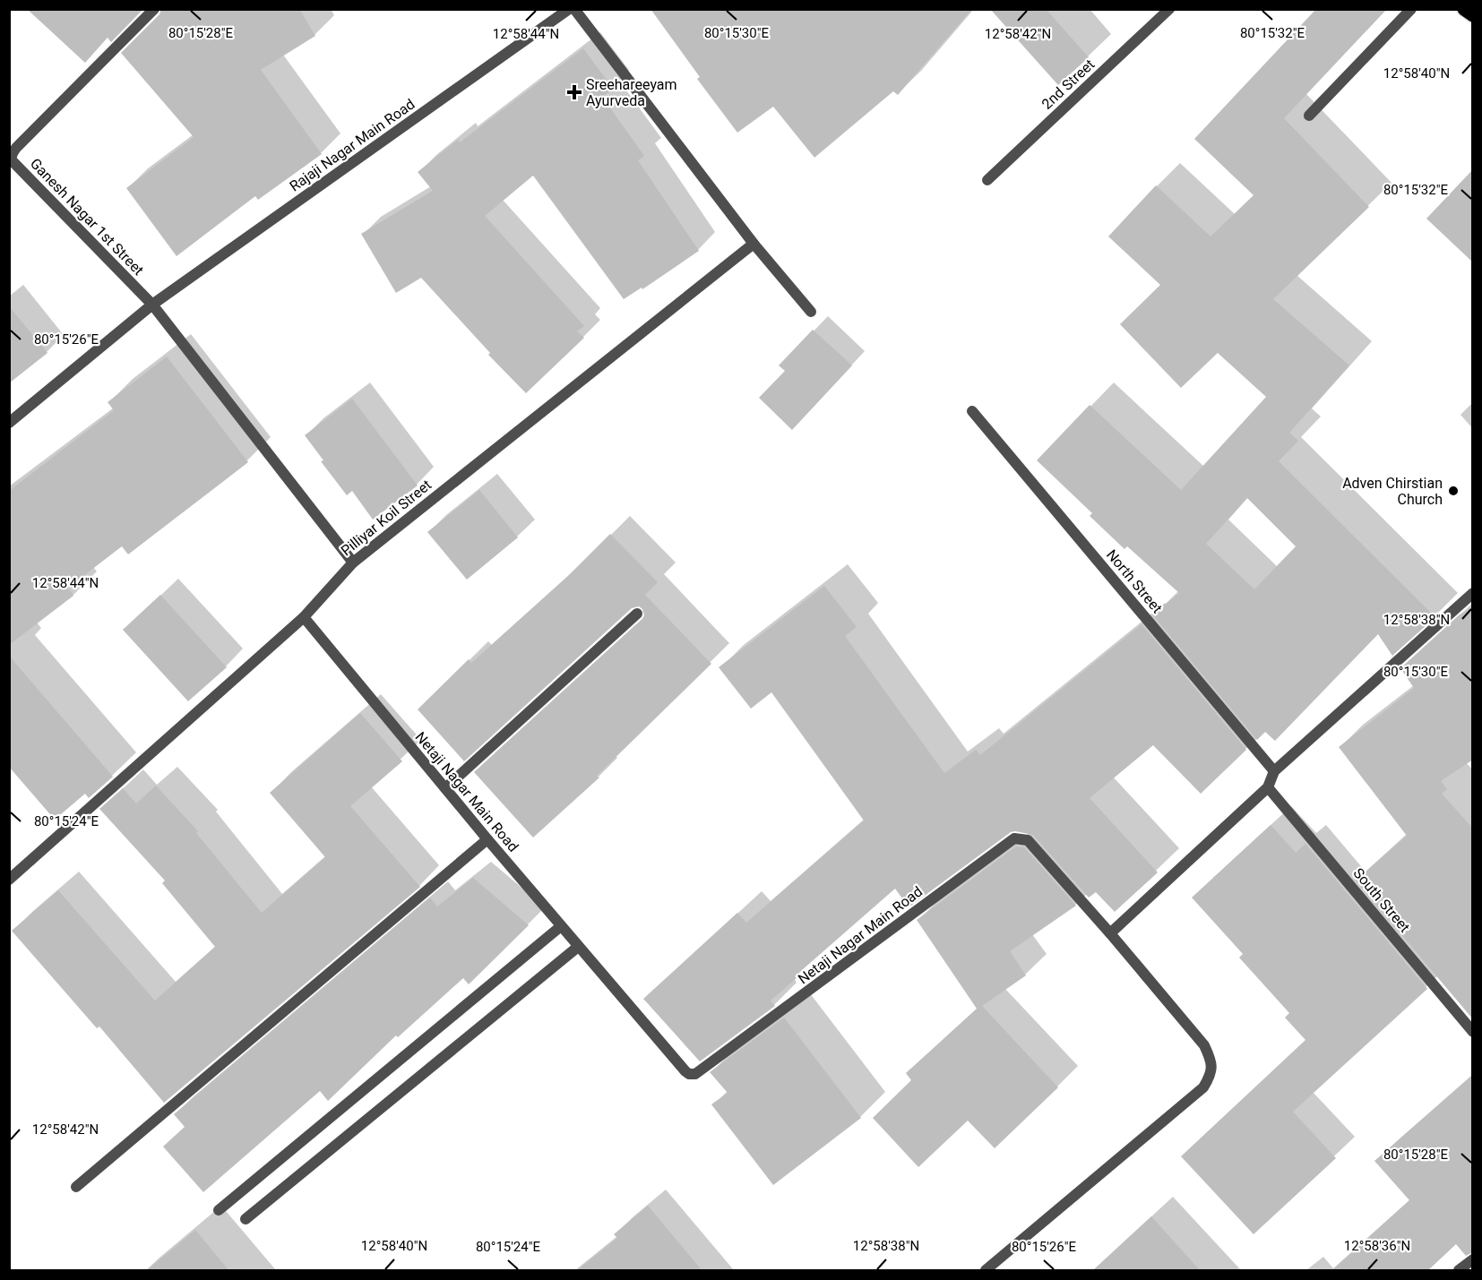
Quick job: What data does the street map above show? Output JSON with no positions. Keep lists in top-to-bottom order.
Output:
{
  "streets": {
    "street": [
      "2nd Street",
      "Rajaji Nagar Main Road",
      "Ganesh Nagar 1st Street",
      "Pilliyar Koil Street",
      "North Street",
      "Netaji Nagar Main Road",
      "South Street"
    ]
  },
  "crossings": [
    ["Rajaji Nagar Main Road", "Ganesh Nagar 1st Street"],
    ["Pilliyar Koil Street", "Netaji Nagar Main Road"]
  ],
  "places": {
    "health": ["Sreehareeyam Ayurveda"],
    "other": ["Adven Chirstian Church"]
  },
  "coordinates": [
    "80°15'28\"E",
    "80°15'30\"E",
    "80°15'32\"E",
    "12°58'44\"N",
    "12°58'42\"N",
    "12°58'40\"N",
    "80°15'26\"E",
    "12°58'38\"N",
    "80°15'24\"E",
    "12°58'36\"N"
  ]
}
